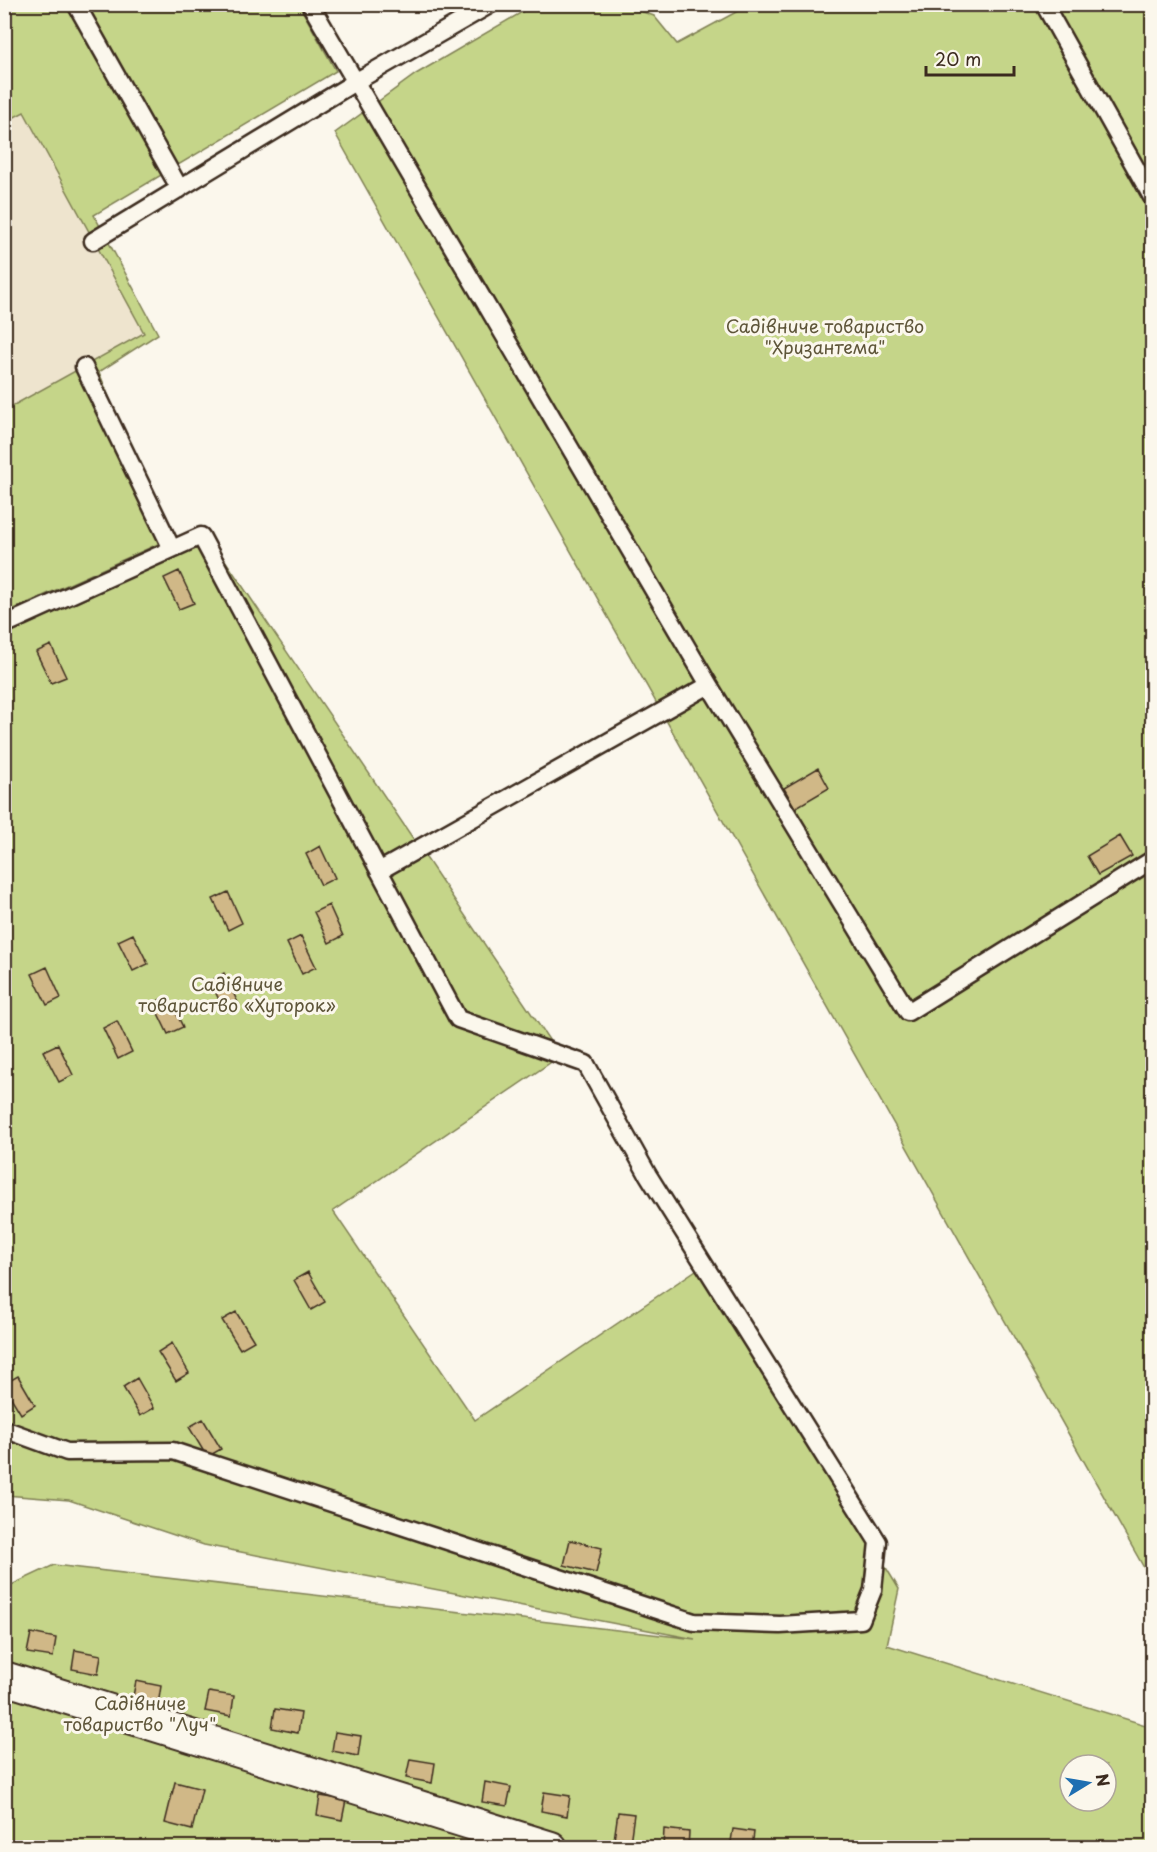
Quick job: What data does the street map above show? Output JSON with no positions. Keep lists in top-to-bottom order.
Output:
{
  "parks": ["Садівниче товариство \"Хризантема\"", "Садівниче товариство «Хуторок»", "Садівниче товариство \"Луч\""],
  "scale_bar": "20 m",
  "north": "right"
}
